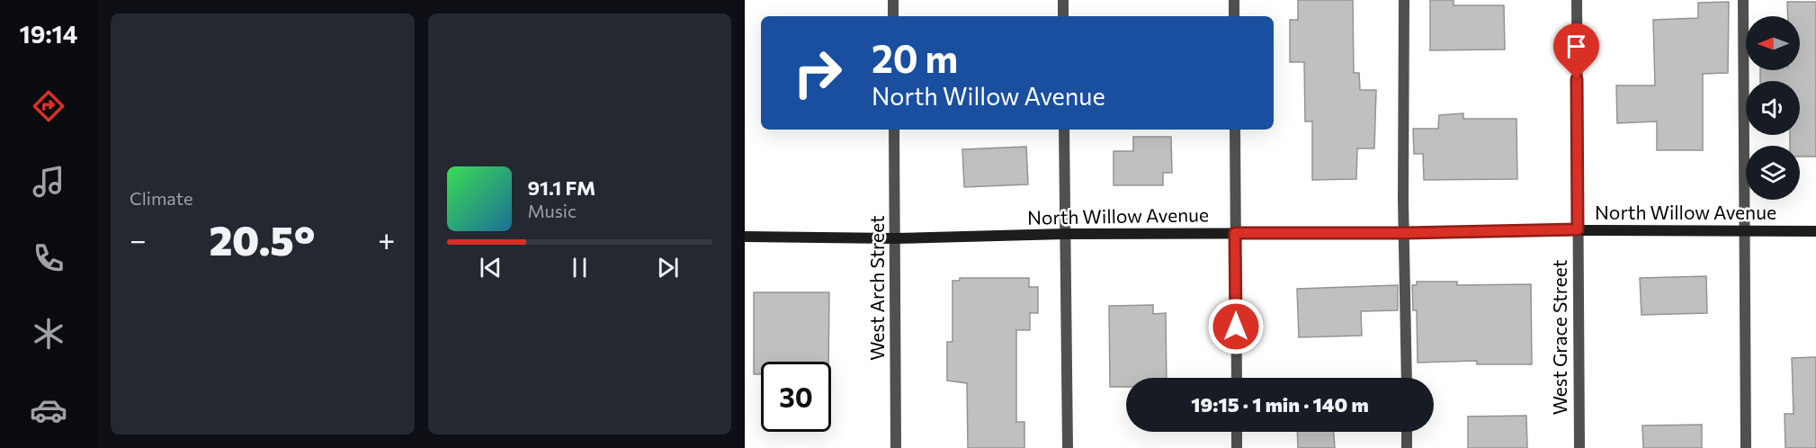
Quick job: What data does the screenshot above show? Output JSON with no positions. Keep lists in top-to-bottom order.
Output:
{
  "streets": {
    "street": ["North Willow Avenue", "West Arch Street", "West Grace Street"]
  },
  "crossings": [
    ["North Willow Avenue", "West Arch Street"],
    ["North Willow Avenue", "West Grace Street"]
  ],
  "north": "left",
  "page": {
    "tabs": "19:14",
    "tile": "Climate",
    "turn": ["20 m", "North Willow Avenue"],
    "song": ["91.1 FM", "Music"],
    "heat": ["−", "20.5°", "+"],
    "limit": "30",
    "trip": "19:15 · 1 min · 140 m"
  }
}
